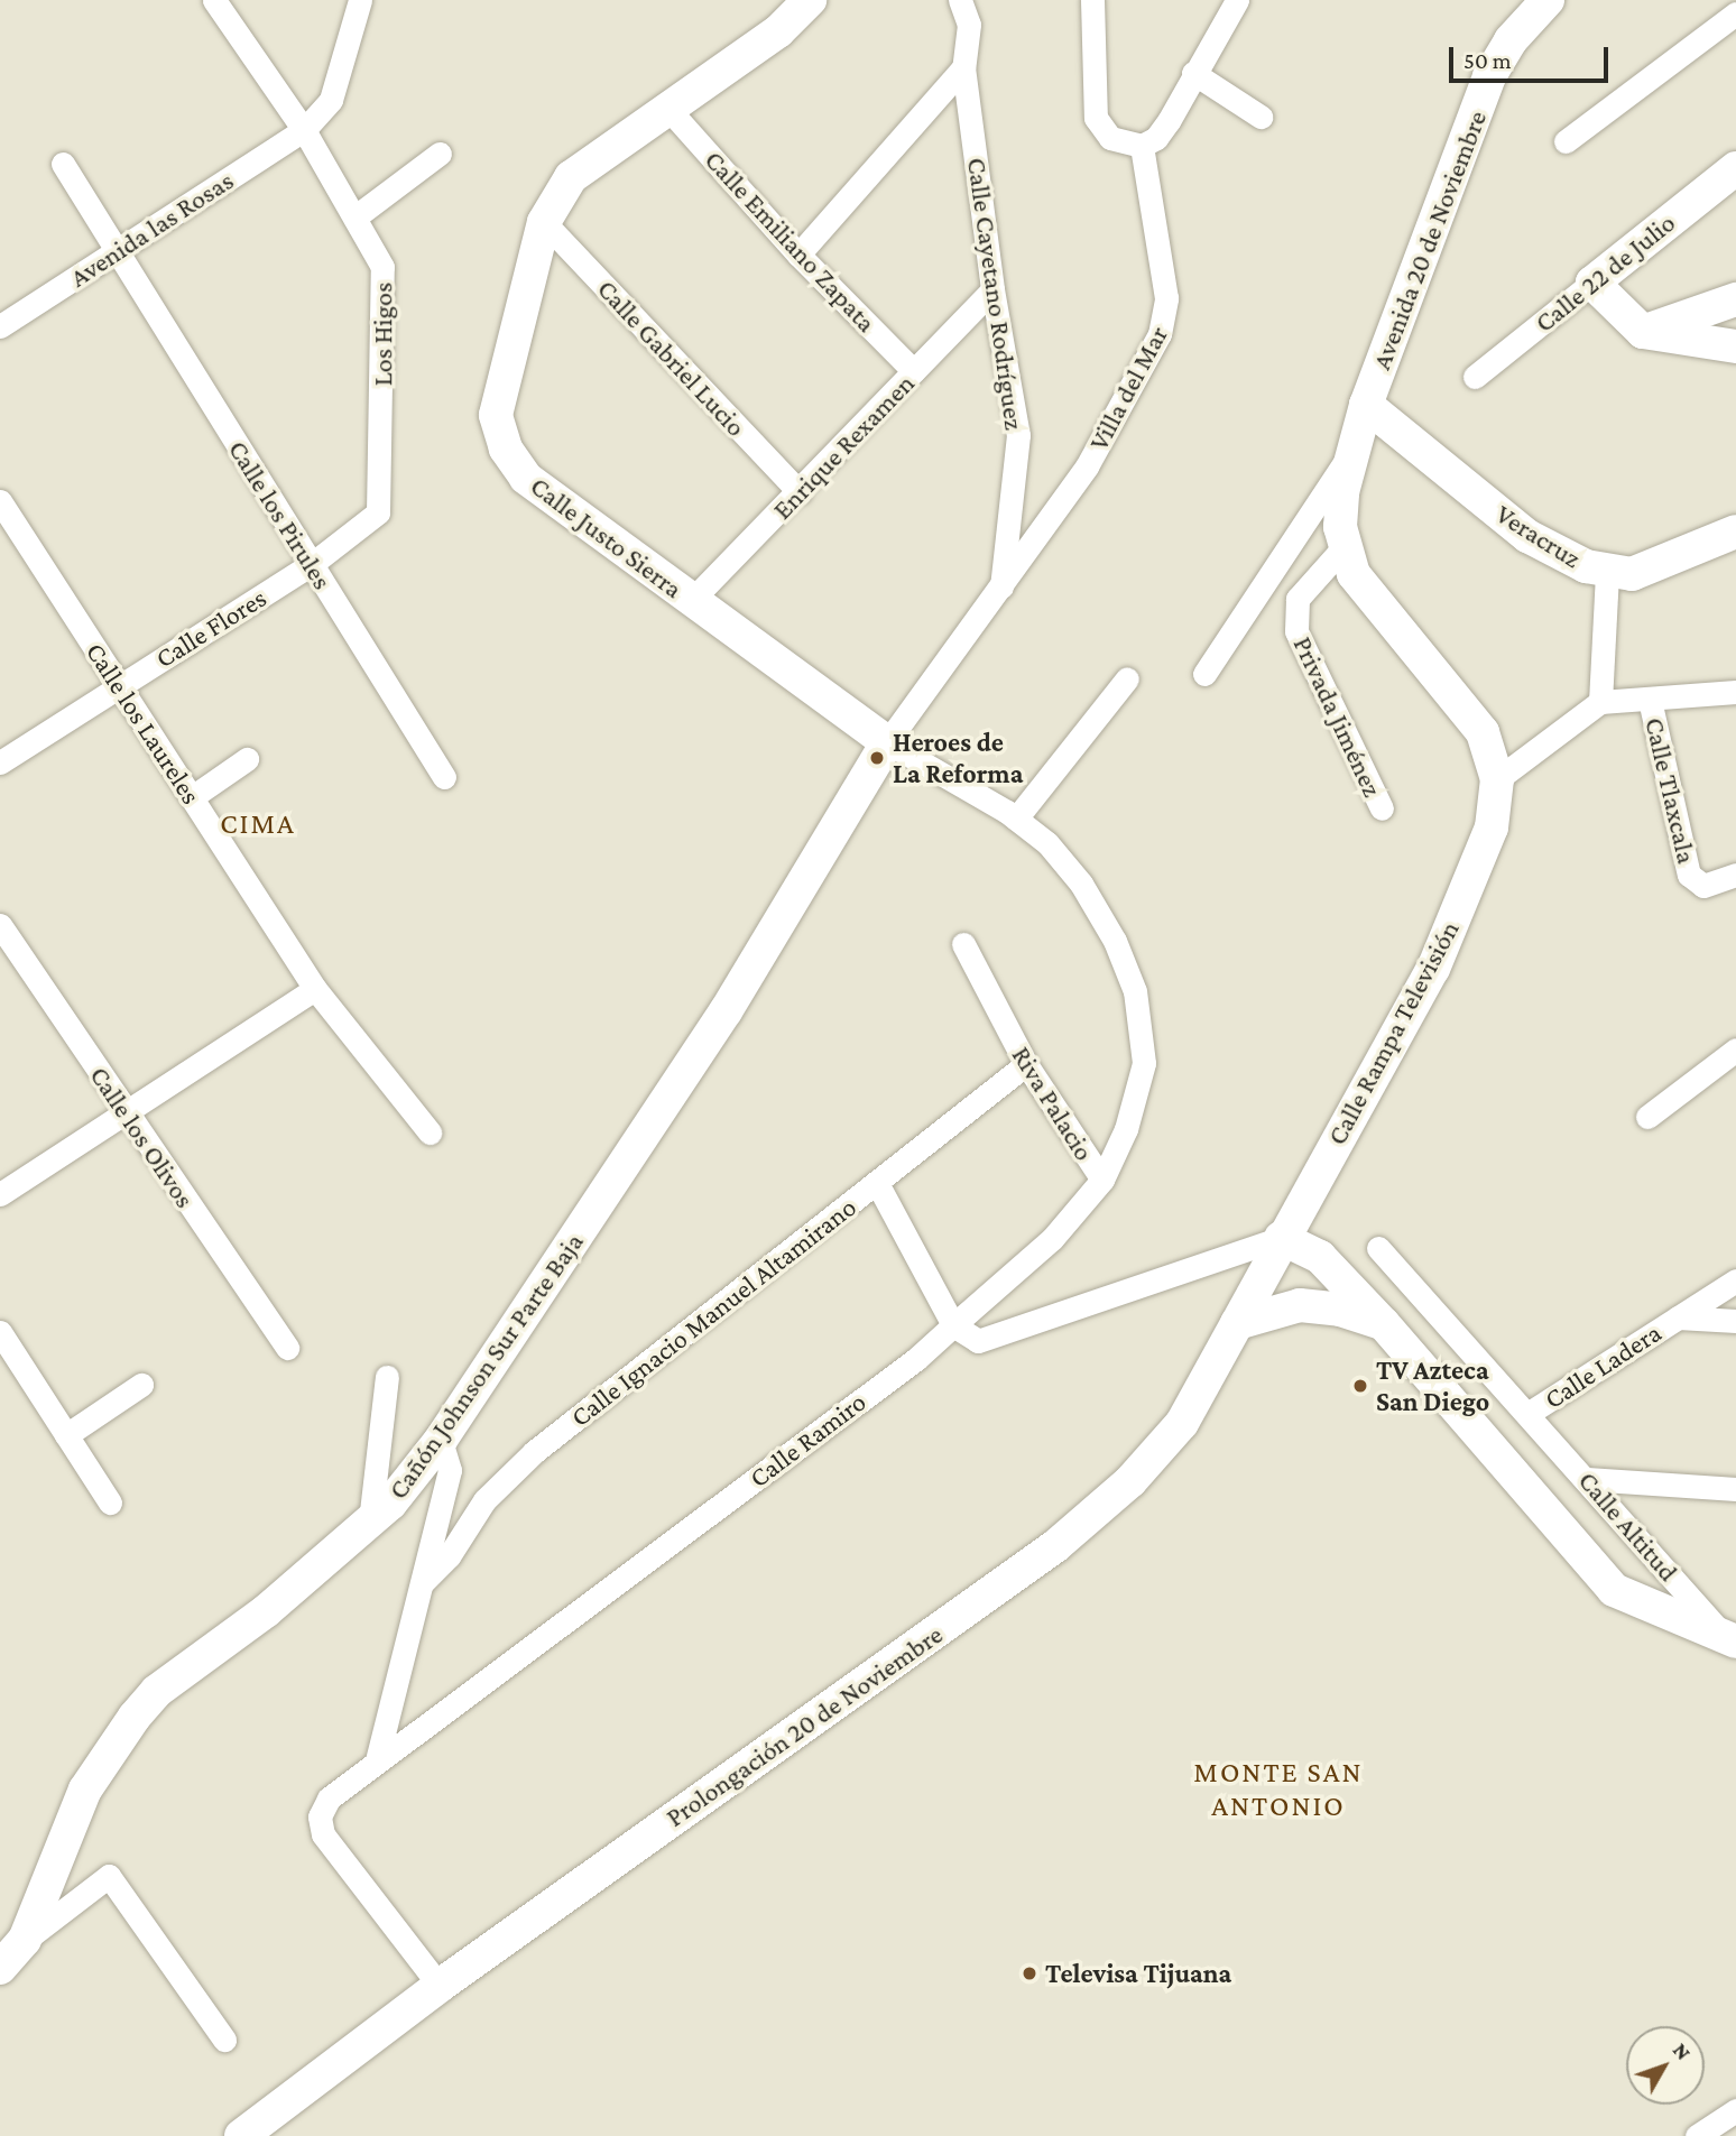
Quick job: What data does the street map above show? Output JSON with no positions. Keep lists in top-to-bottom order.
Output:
{
  "streets": {
    "street": [
      "Avenida las Rosas",
      "Avenida 20 de Noviembre",
      "Calle Emiliano Zapata",
      "Calle 22 de Julio",
      "Calle Cayetano Rodríguez",
      "Los Higos",
      "Calle Gabriel Lucio",
      "Villa del Mar",
      "Enrique Rexamen",
      "Calle los Pirules",
      "Veracruz",
      "Calle Justo Sierra",
      "Calle Flores",
      "Privada Jiménez",
      "Calle los Laureles",
      "Calle Tlaxcala",
      "Calle Rampa Televisión",
      "Riva Palacio",
      "Calle los Olivos",
      "Calle Ignacio Manuel Altamirano",
      "Cañón Johnson Sur Parte Baja",
      "Calle Ladera",
      "Calle Ramiro",
      "Calle Altitud",
      "Prolongación 20 de Noviembre"
    ]
  },
  "crossings": [
    ["Avenida las Rosas", "Los Higos"],
    ["Avenida las Rosas", "Calle los Pirules"],
    ["Avenida 20 de Noviembre", "Veracruz"],
    ["Avenida 20 de Noviembre", "Calle Rampa Televisión"],
    ["Calle Emiliano Zapata", "Enrique Rexamen"],
    ["Calle Emiliano Zapata", "Calle Justo Sierra"],
    ["Calle Cayetano Rodríguez", "Villa del Mar"],
    ["Calle Cayetano Rodríguez", "Enrique Rexamen"],
    ["Los Higos", "Calle Flores"],
    ["Calle Gabriel Lucio", "Enrique Rexamen"],
    ["Calle Gabriel Lucio", "Calle Justo Sierra"],
    ["Villa del Mar", "Calle Justo Sierra"],
    ["Villa del Mar", "Cañón Johnson Sur Parte Baja"],
    ["Enrique Rexamen", "Calle Justo Sierra"],
    ["Calle los Pirules", "Calle Flores"],
    ["Veracruz", "Calle Rampa Televisión"],
    ["Calle Justo Sierra", "Riva Palacio"],
    ["Calle Justo Sierra", "Cañón Johnson Sur Parte Baja"],
    ["Calle Flores", "Calle los Laureles"],
    ["Privada Jiménez", "Calle Rampa Televisión"],
    ["Calle Rampa Televisión", "Prolongación 20 de Noviembre"],
    ["Riva Palacio", "Calle Ignacio Manuel Altamirano"],
    ["Riva Palacio", "Calle Ramiro"],
    ["Calle Ladera", "Calle Altitud"],
    ["Calle Ramiro", "Prolongación 20 de Noviembre"]
  ],
  "districts": ["CIMA", "MONTE SAN ANTONIO"],
  "places": ["Heroes de La Reforma", "TV Azteca San Diego", "Televisa Tijuana"],
  "scale_bar": "50 m",
  "north": "top right"
}
